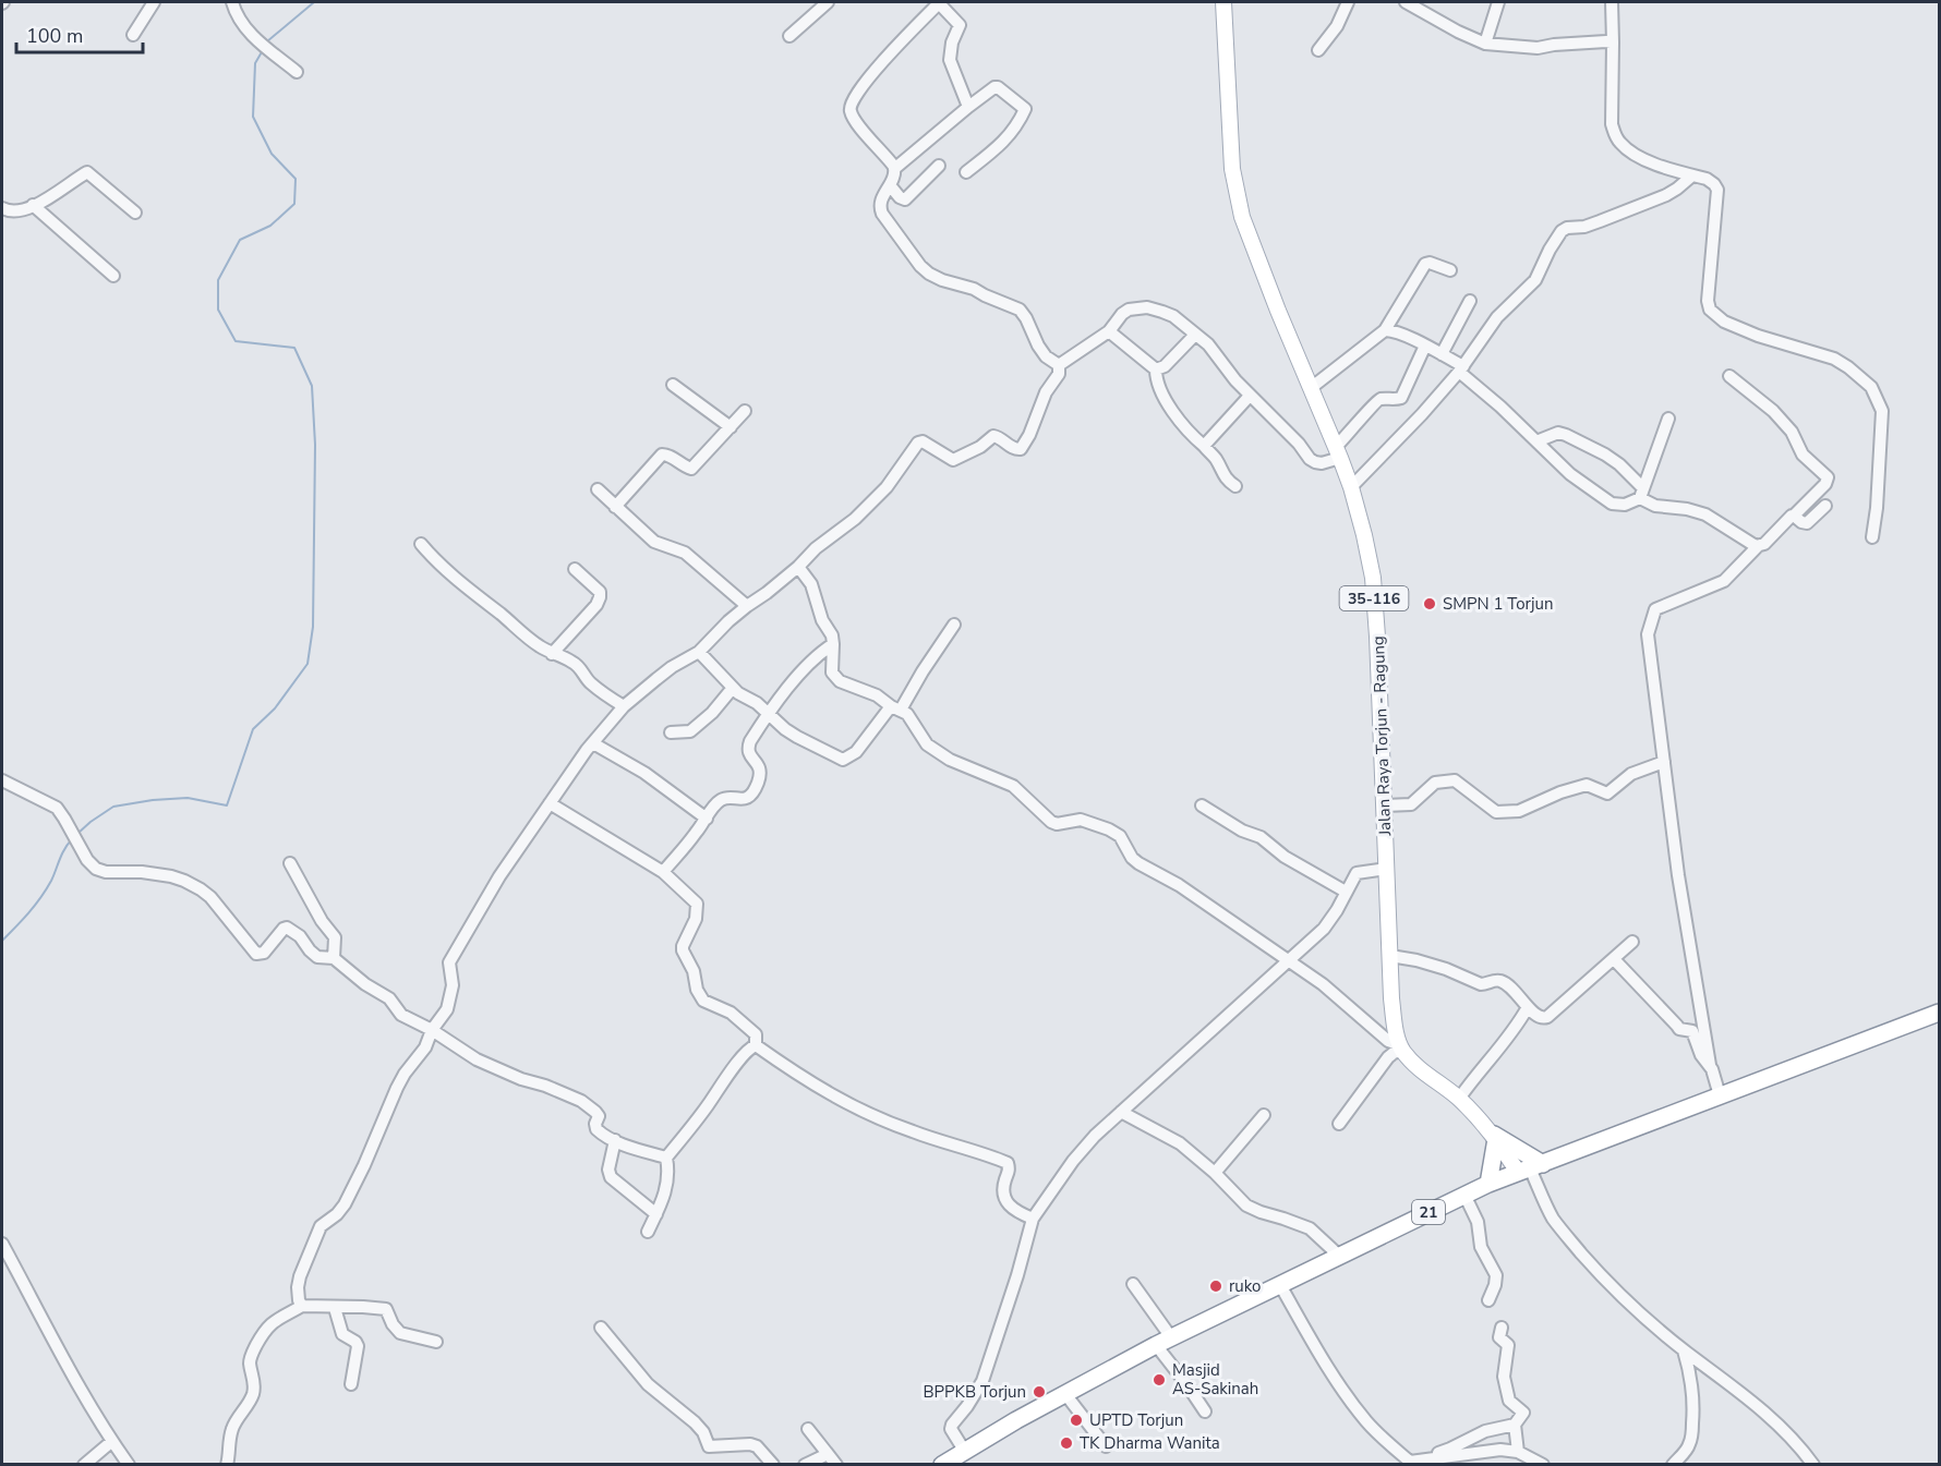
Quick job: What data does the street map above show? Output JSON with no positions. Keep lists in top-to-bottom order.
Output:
{
  "streets": {
    "highway": ["21"],
    "main road": ["35-116", "Jalan Raya Torjun - Ragung"]
  },
  "crossings": [
    ["Jalan Raya Torjun - Ragung", "21"]
  ],
  "places": [
    "SMPN 1 Torjun",
    "ruko",
    "Masjid AS-Sakinah",
    "BPPKB Torjun",
    "UPTD Torjun",
    "TK Dharma Wanita"
  ],
  "scale_bar": "100 m"
}
